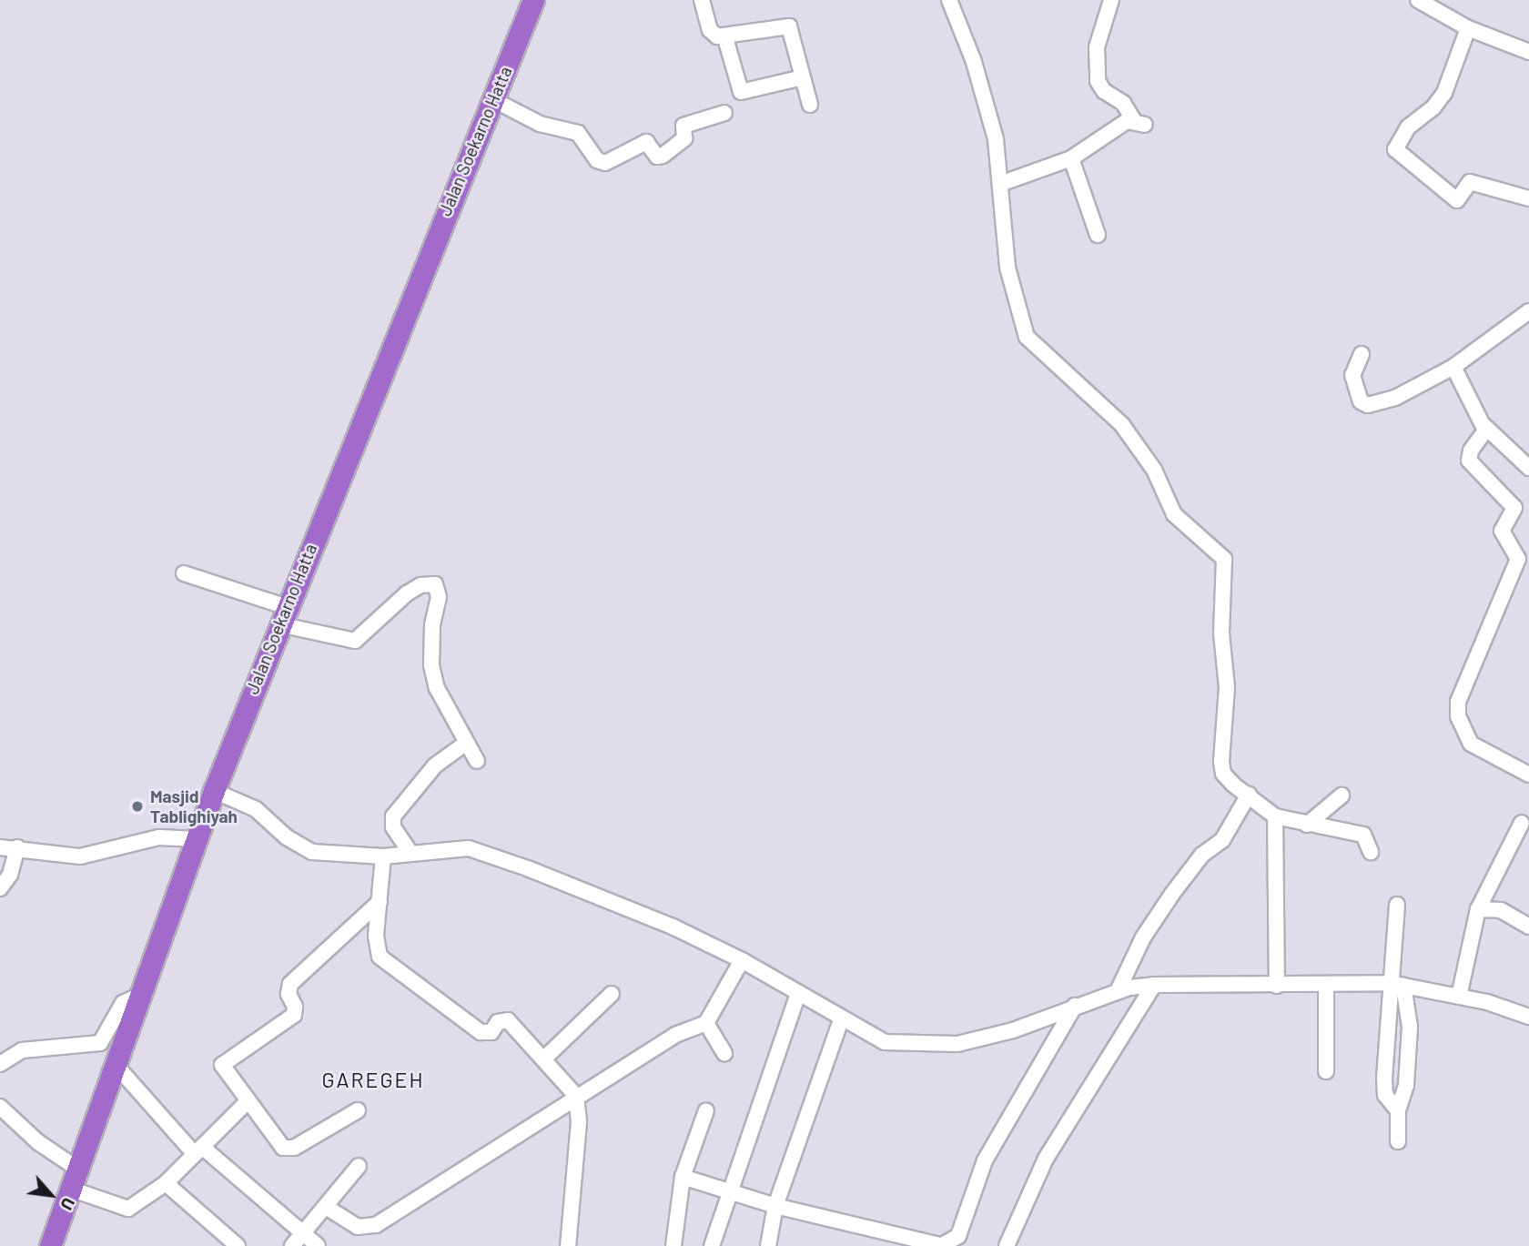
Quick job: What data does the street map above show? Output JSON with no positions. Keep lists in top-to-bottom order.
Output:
{
  "streets": {
    "highway": ["Jalan Soekarno Hatta"]
  },
  "districts": ["GAREGEH"],
  "places": ["Masjid Tablighiyah"],
  "north": "bottom right"
}
